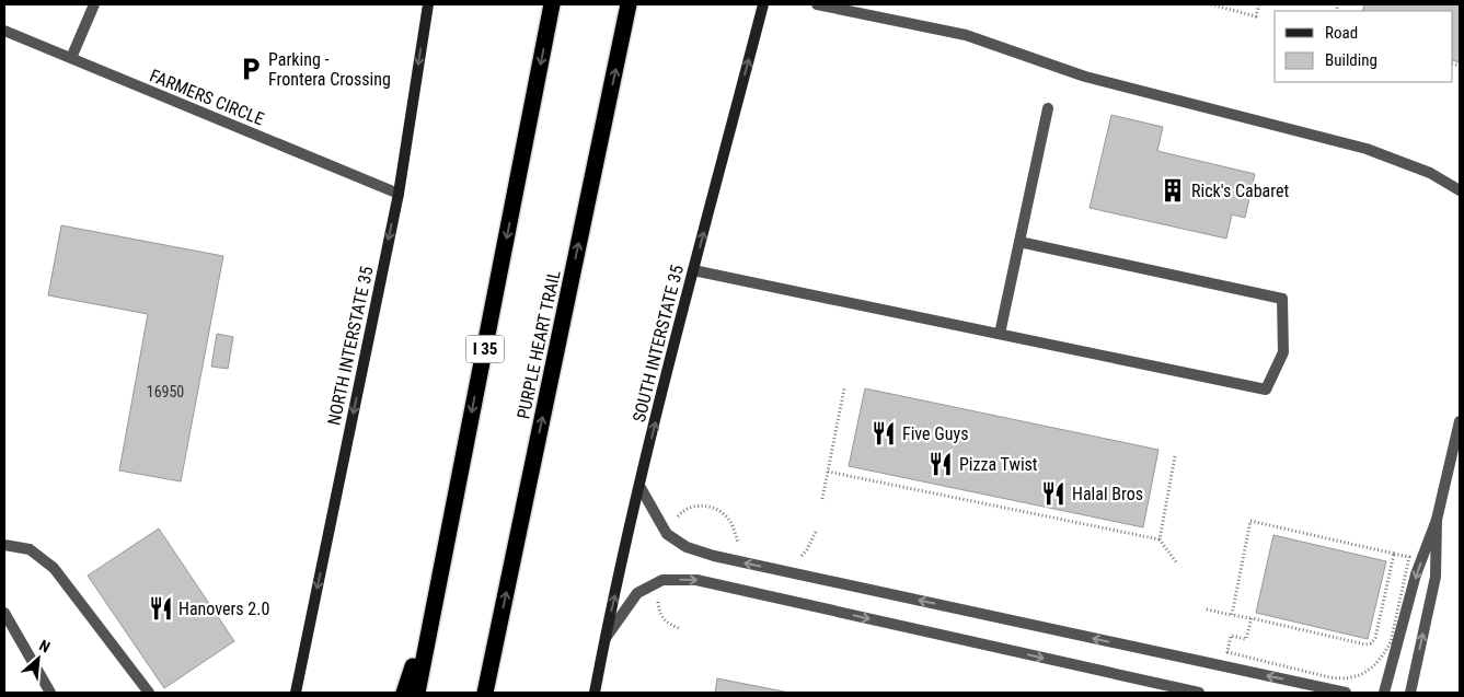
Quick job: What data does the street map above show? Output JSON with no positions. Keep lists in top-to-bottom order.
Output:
{
  "streets": {
    "highway": ["PURPLE HEART TRAIL", "I 35"],
    "main road": ["SOUTH INTERSTATE 35", "NORTH INTERSTATE 35"],
    "street": ["FARMERS CIRCLE"]
  },
  "crossings": [
    ["FARMERS CIRCLE", "NORTH INTERSTATE 35"]
  ],
  "one_way": ["SOUTH INTERSTATE 35", "NORTH INTERSTATE 35"],
  "places": {
    "parking": ["Parking - Frontera Crossing"],
    "building": ["Rick's Cabaret"],
    "restaurant": [
      "Five Guys",
      "Pizza Twist",
      "Halal Bros",
      "Hanovers 2.0"
    ]
  },
  "house_numbers": ["16950"],
  "legend": ["Road", "Building"],
  "north": "top right"
}
